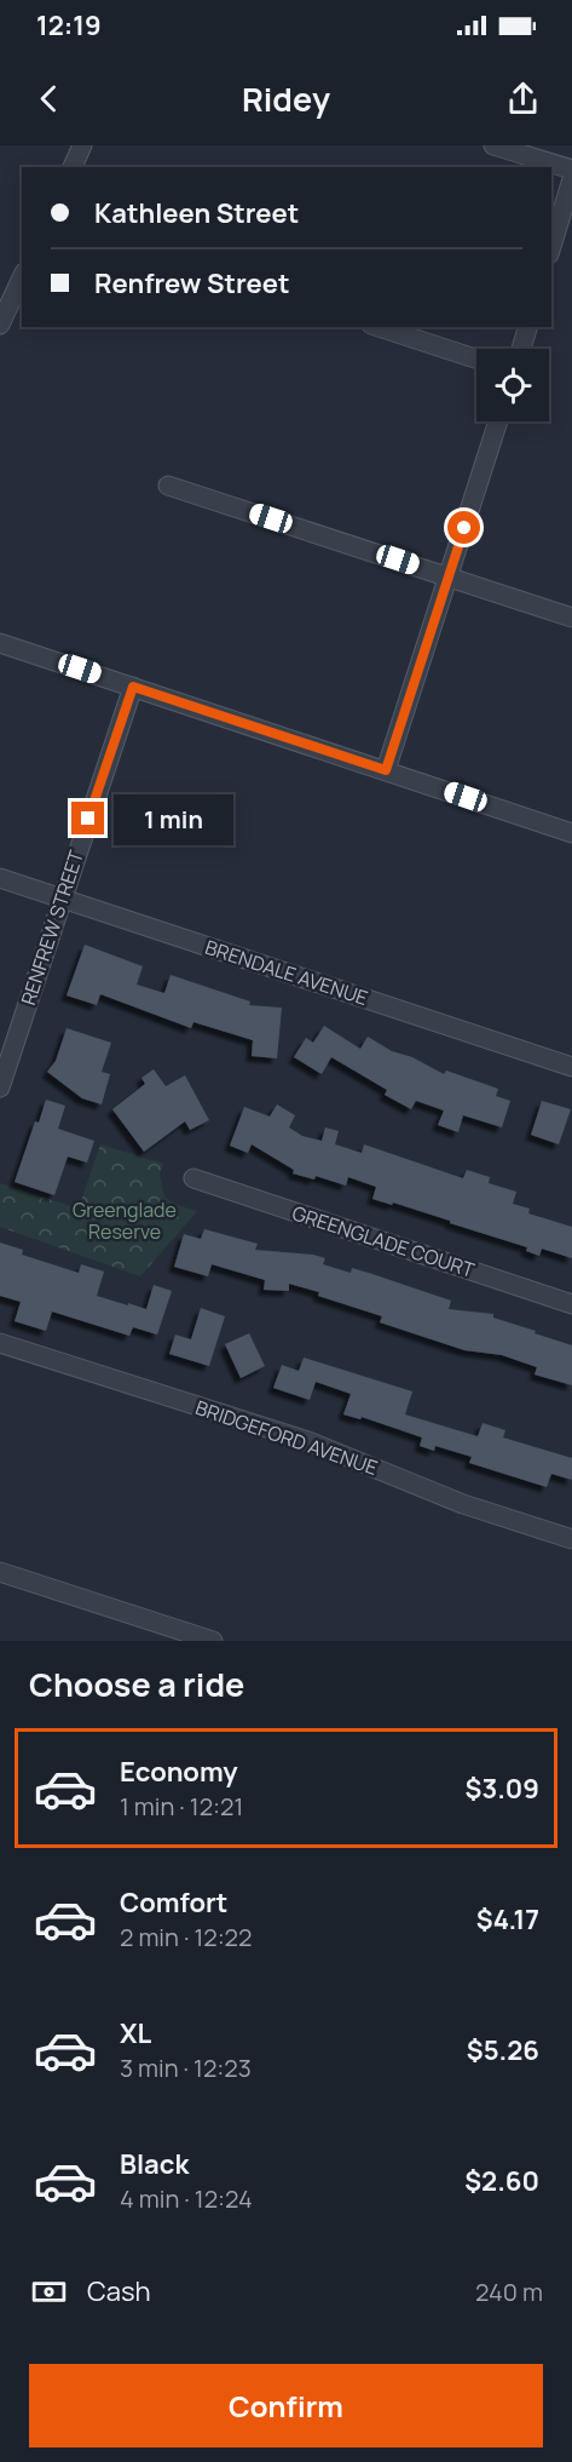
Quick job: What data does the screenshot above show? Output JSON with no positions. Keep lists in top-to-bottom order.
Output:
{
  "streets": {
    "street": [
      "RENFREW STREET",
      "BRENDALE AVENUE",
      "GREENGLADE COURT",
      "BRIDGEFORD AVENUE"
    ]
  },
  "crossings": [
    ["RENFREW STREET", "BRENDALE AVENUE"]
  ],
  "parks": ["Greenglade Reserve"],
  "page": {
    "status": "12:19",
    "header": "Ridey",
    "banner": ["Kathleen Street", "Renfrew Street"],
    "bubble": "1 min",
    "heading": "Choose a ride",
    "list": [
      {
        "name": "Economy",
        "note": "1 min · 12:21",
        "value": "$3.09"
      },
      {
        "name": "Comfort",
        "note": "2 min · 12:22",
        "value": "$4.17"
      },
      {
        "name": "XL",
        "note": "3 min · 12:23",
        "value": "$5.26"
      },
      {
        "name": "Black",
        "note": "4 min · 12:24",
        "value": "$2.60"
      }
    ],
    "pay": ["Cash", "240 m"],
    "buttons": "Confirm"
  }
}
